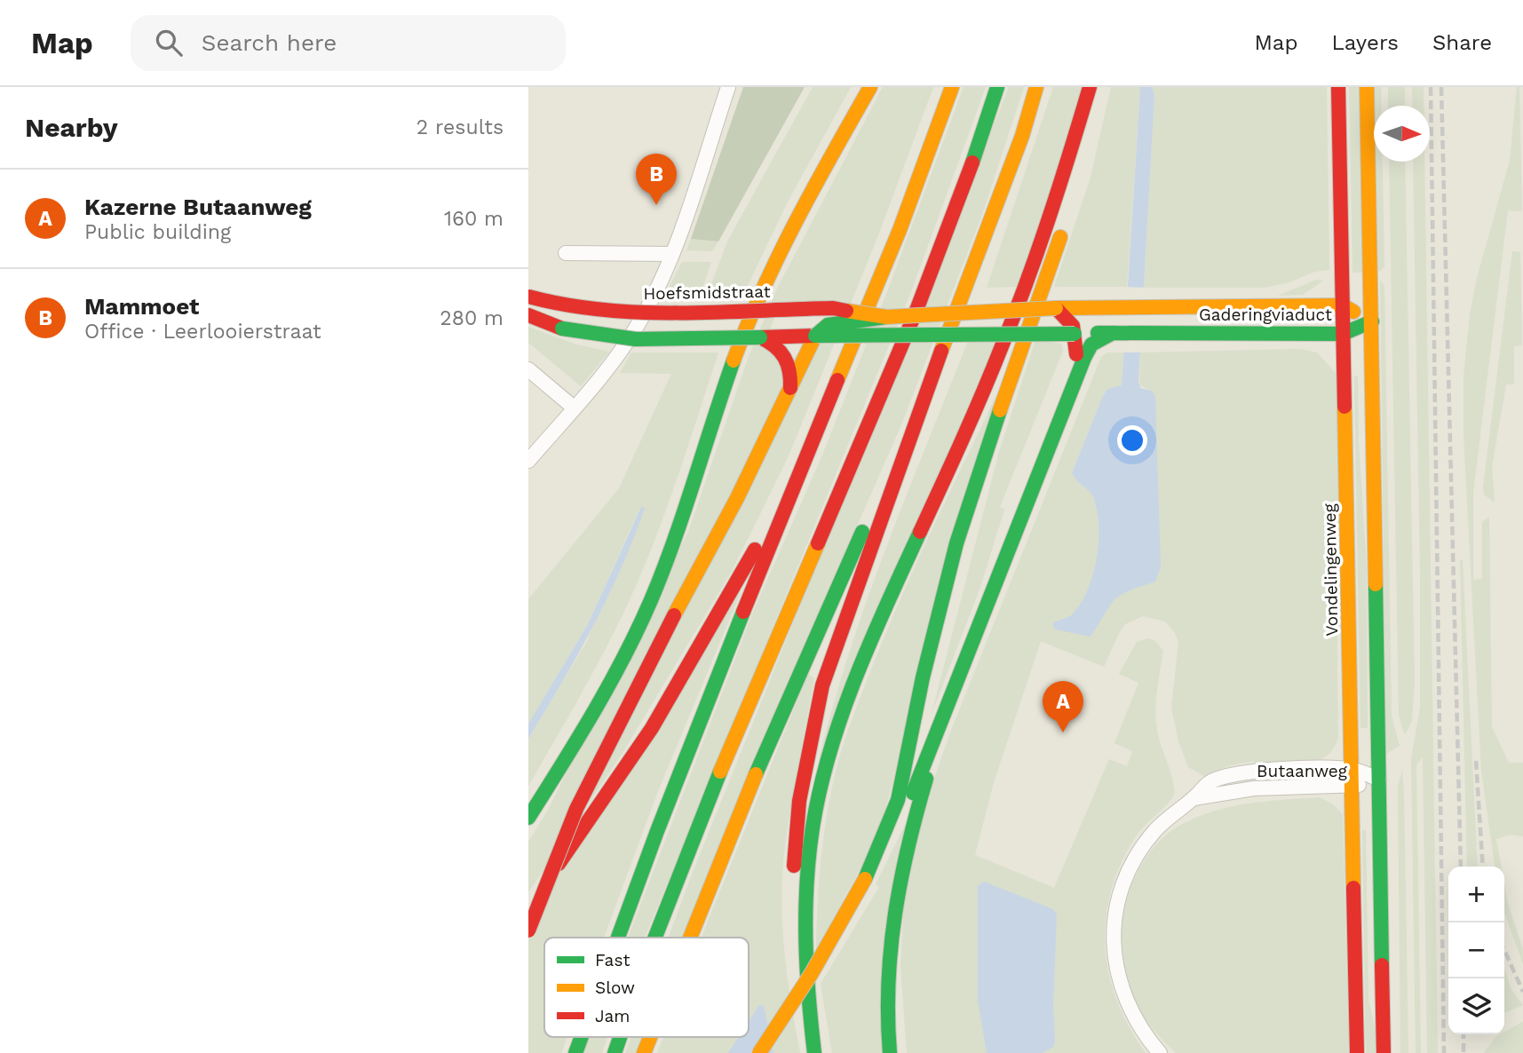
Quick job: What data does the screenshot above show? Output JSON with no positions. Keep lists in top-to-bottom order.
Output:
{
  "streets": {
    "main road": ["Hoefsmidstraat", "Gaderingviaduct", "Vondelingenweg"],
    "street": ["Butaanweg"]
  },
  "crossings": [
    ["Hoefsmidstraat", "Gaderingviaduct"],
    ["Gaderingviaduct", "Vondelingenweg"],
    ["Vondelingenweg", "Butaanweg"]
  ],
  "legend": ["Fast", "Slow", "Jam"],
  "north": "right",
  "page": {
    "header": "Map",
    "search": "Search here",
    "nav": ["Map", "Layers", "Share"],
    "heading": ["Nearby", "2 results"],
    "pins": ["B", "A"],
    "list": [
      {
        "mark": "A",
        "name": "Kazerne Butaanweg",
        "note": "Public building",
        "value": "160 m"
      },
      {
        "mark": "B",
        "name": "Mammoet",
        "note": "Office · Leerlooierstraat",
        "value": "280 m"
      }
    ],
    "map_buttons": ["+", "−"]
  }
}
